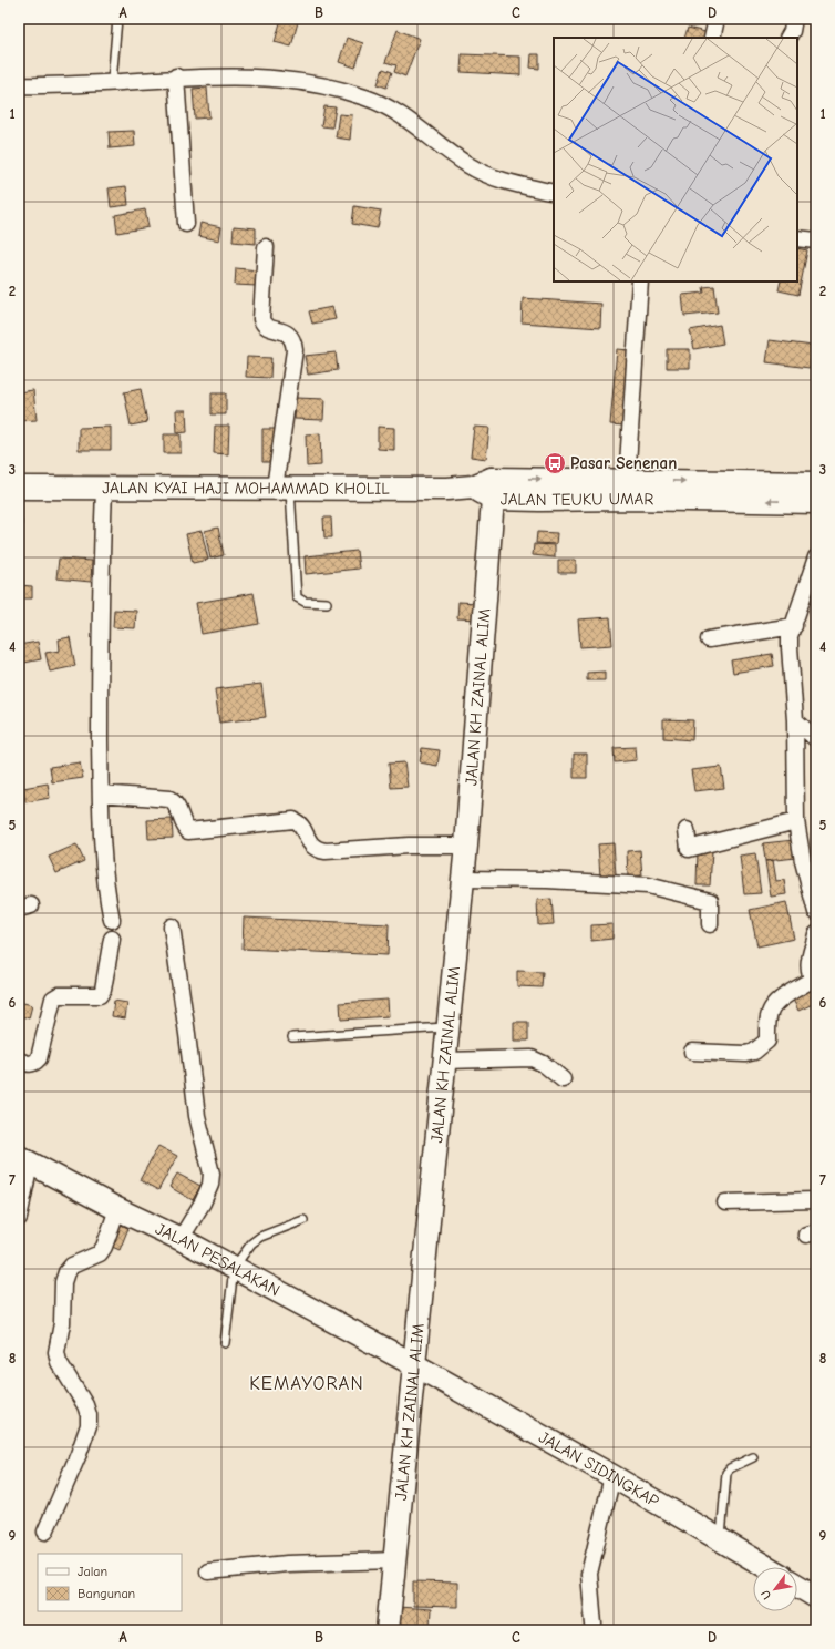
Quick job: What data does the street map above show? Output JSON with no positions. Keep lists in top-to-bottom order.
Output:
{
  "streets": {
    "street": [
      "JALAN KYAI HAJI MOHAMMAD KHOLIL",
      "JALAN TEUKU UMAR",
      "JALAN KH ZAINAL ALIM",
      "JALAN PESALAKAN",
      "JALAN SIDINGKAP"
    ]
  },
  "crossings": [
    ["JALAN KYAI HAJI MOHAMMAD KHOLIL", "JALAN TEUKU UMAR"],
    ["JALAN KYAI HAJI MOHAMMAD KHOLIL", "JALAN KH ZAINAL ALIM"],
    ["JALAN TEUKU UMAR", "JALAN KH ZAINAL ALIM"],
    ["JALAN KH ZAINAL ALIM", "JALAN PESALAKAN"],
    ["JALAN KH ZAINAL ALIM", "JALAN SIDINGKAP"],
    ["JALAN PESALAKAN", "JALAN SIDINGKAP"]
  ],
  "districts": ["KEMAYORAN"],
  "places": {
    "bus stop": ["Pasar Senenan"]
  },
  "legend": ["Jalan", "Bangunan"],
  "north": "bottom left",
  "grid": {
    "columns": [
      "A",
      "B",
      "C",
      "D"
    ],
    "rows": [
      "1",
      "2",
      "3",
      "4",
      "5",
      "6",
      "7",
      "8",
      "9"
    ]
  }
}
